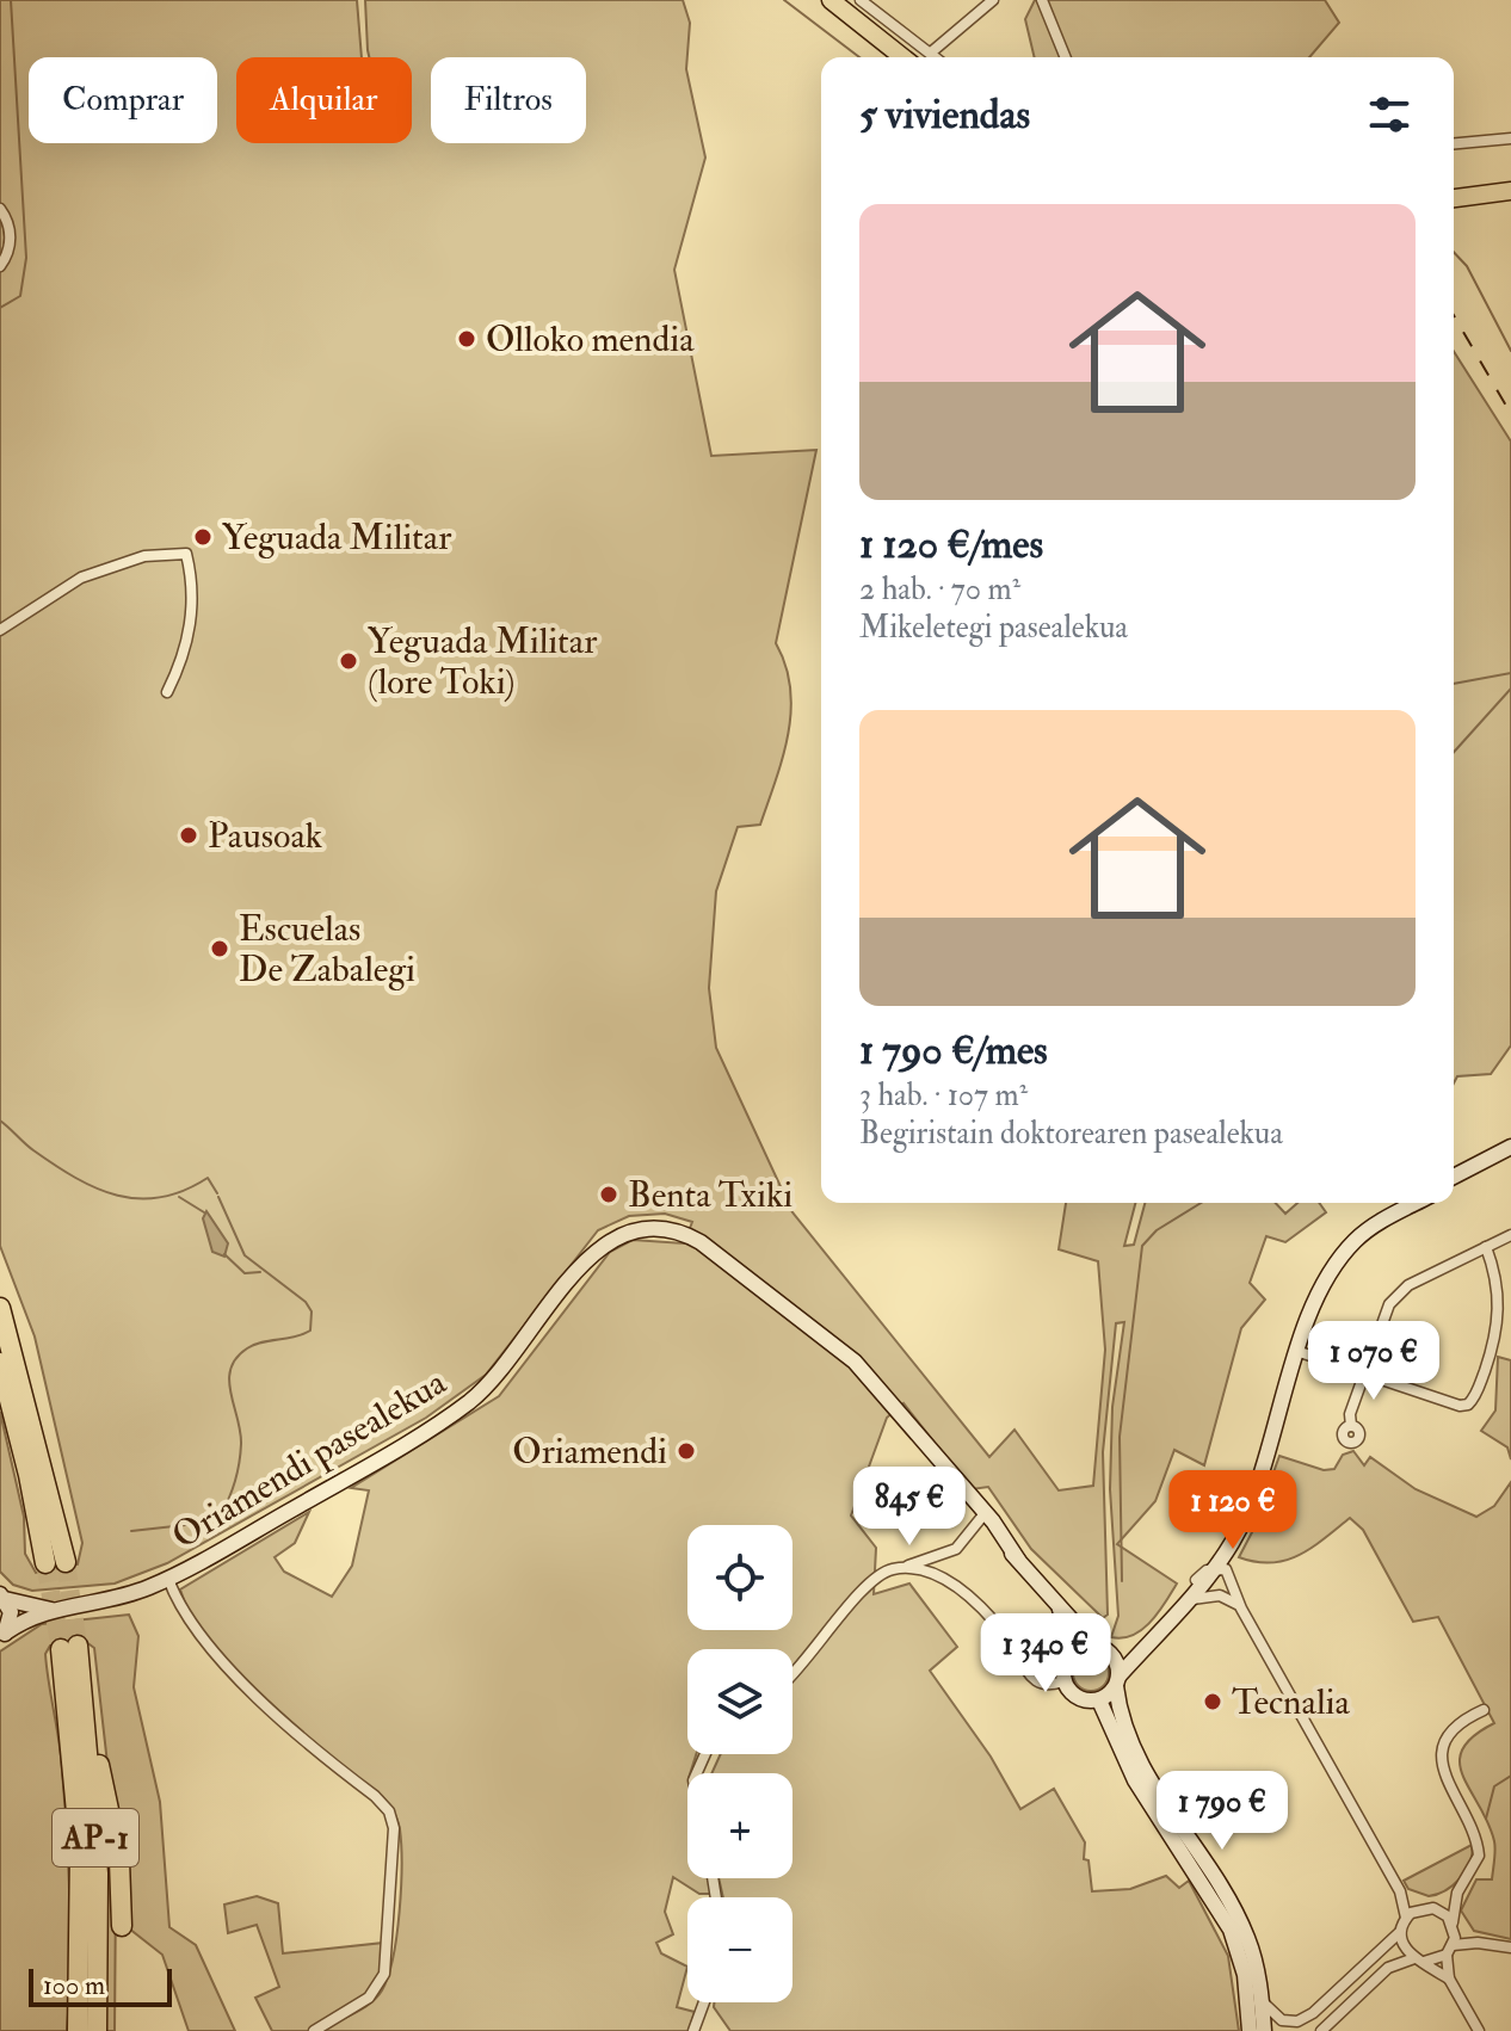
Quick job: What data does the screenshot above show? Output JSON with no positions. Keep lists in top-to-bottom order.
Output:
{
  "streets": {
    "highway": ["AP-1"],
    "main road": ["Oriamendi pasealekua"]
  },
  "places": [
    "Olloko mendia",
    "Yeguada Militar",
    "Yeguada Militar (lore Toki)",
    "Pausoak",
    "Escuelas De Zabalegi",
    "Benta Txiki",
    "Oriamendi",
    "Tecnalia"
  ],
  "scale_bar": "100 m",
  "page": {
    "chip": ["Comprar", "Alquilar", "Filtros"],
    "heading": "5 viviendas",
    "list": [
      {
        "name": "1 120 €/mes",
        "note": "2 hab. · 70 m² · Mikeletegi pasealekua"
      },
      {
        "name": "1 790 €/mes",
        "note": "3 hab. · 107 m² · Begiristain doktorearen pasealekua"
      }
    ],
    "price": [
      "1 070 €",
      "845 €",
      "1 120 €",
      "1 340 €",
      "1 790 €"
    ],
    "map_buttons": ["+", "−"],
    "scale": "100 m"
  }
}
